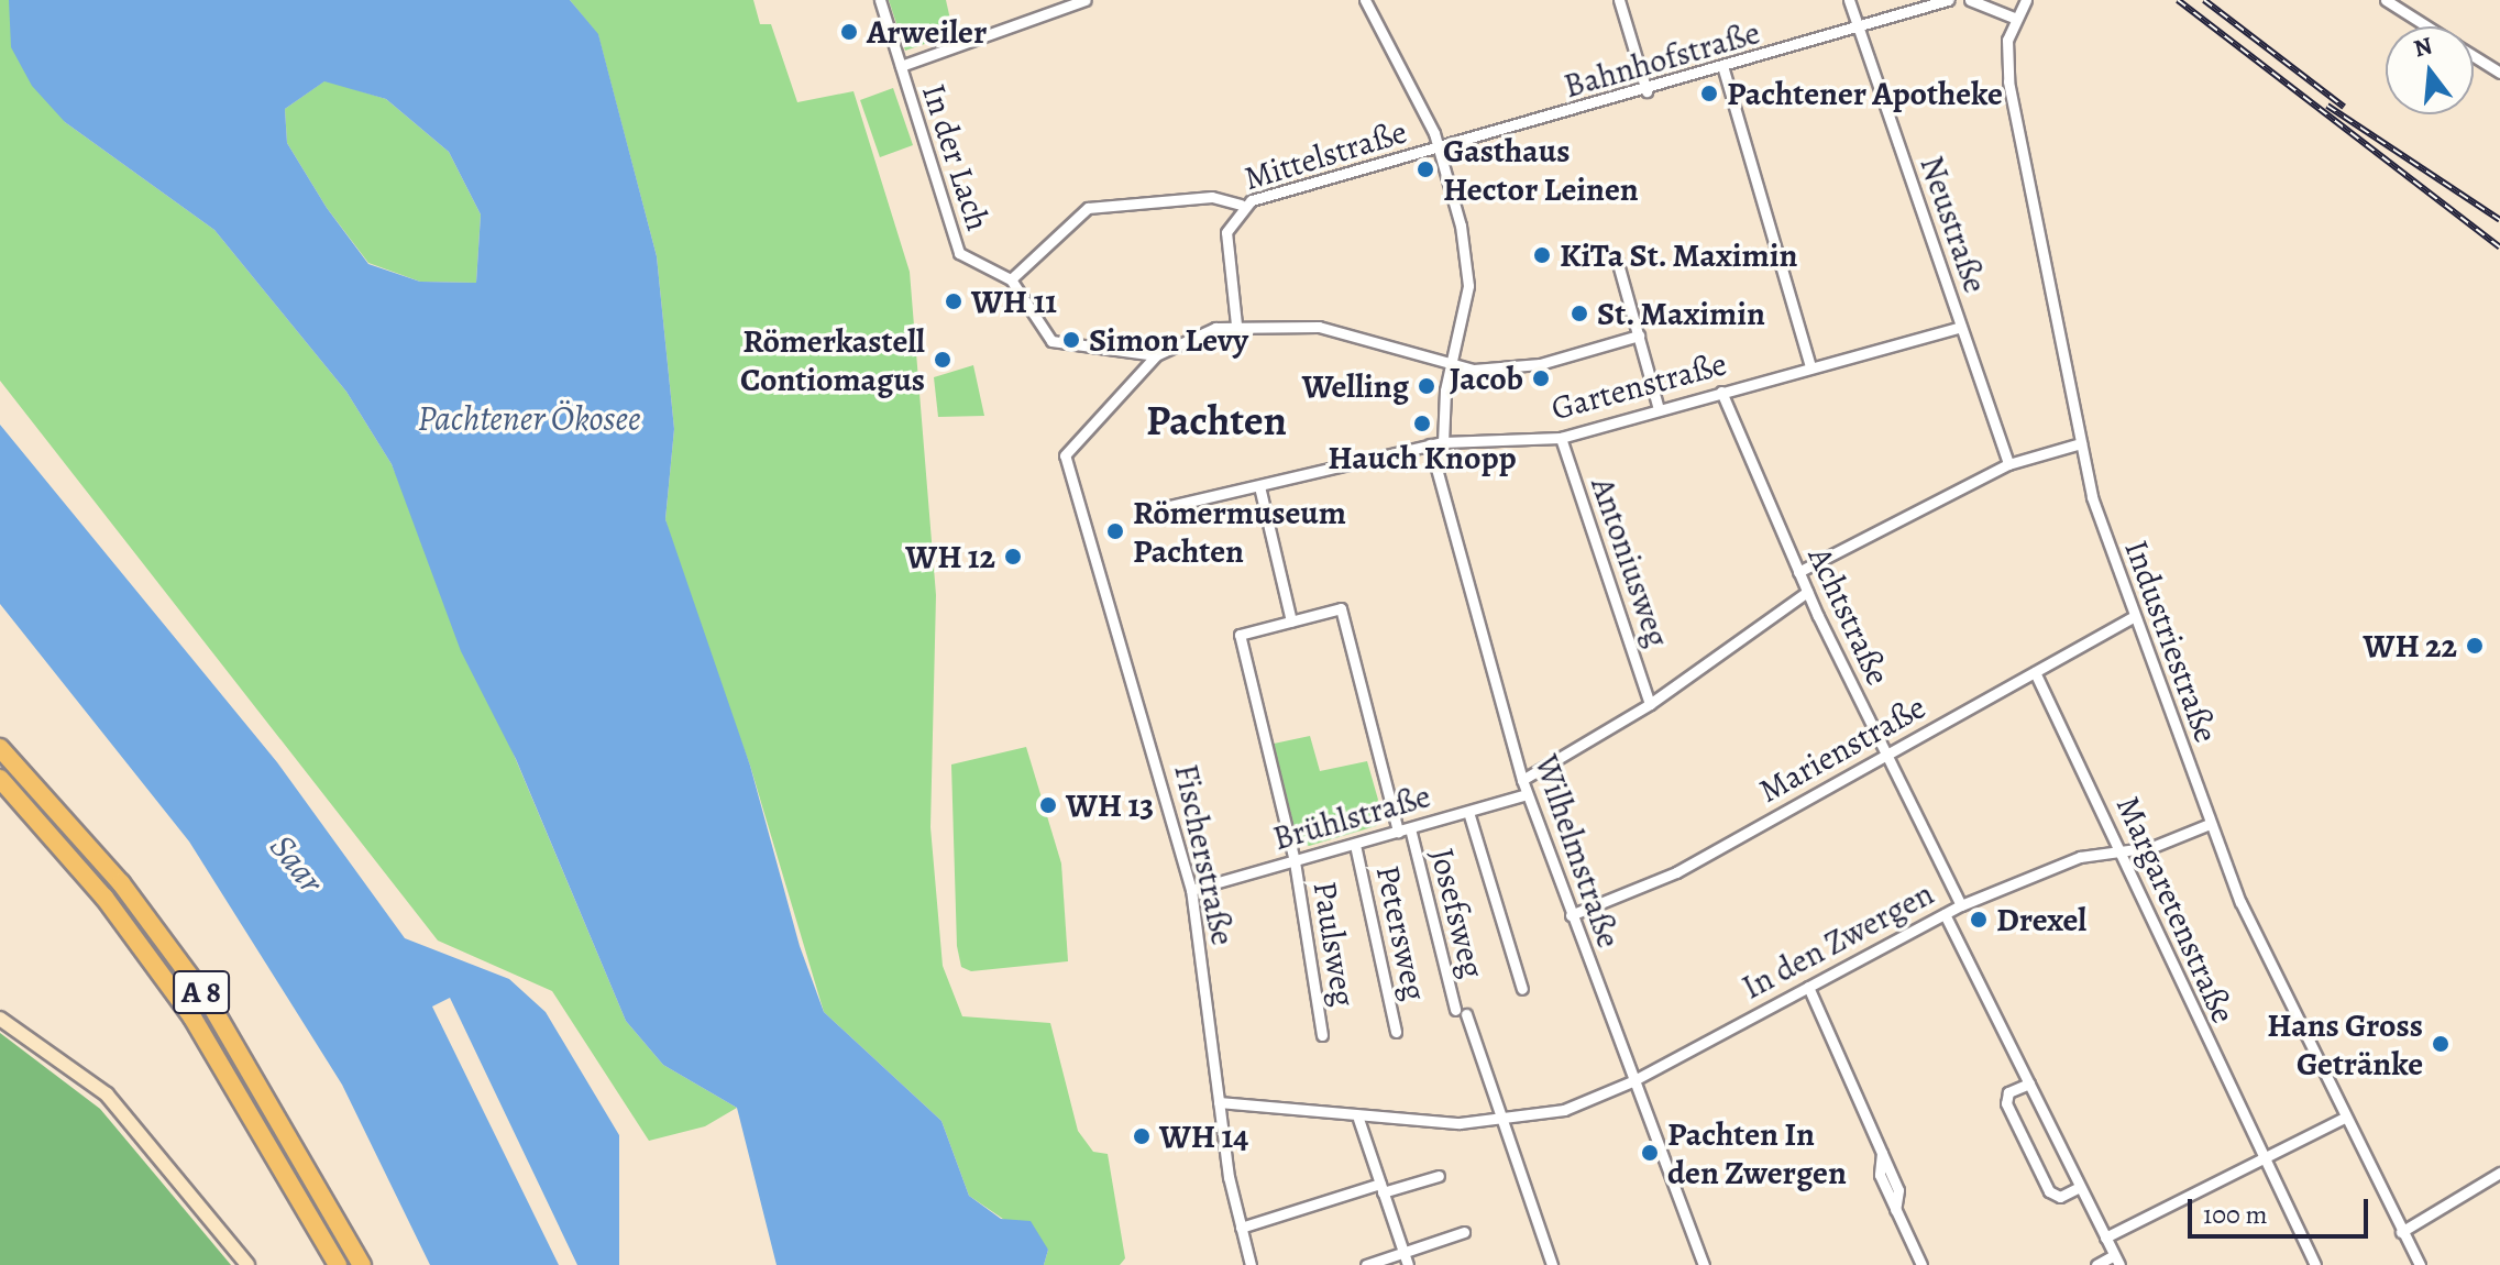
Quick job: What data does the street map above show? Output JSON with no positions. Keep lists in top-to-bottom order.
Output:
{
  "streets": {
    "highway": ["A 8"],
    "street": [
      "Bahnhofstraße",
      "Mittelstraße",
      "In der Lach",
      "Neustraße",
      "Gartenstraße",
      "Antoniusweg",
      "Achtstraße",
      "Industriestraße",
      "Marienstraße",
      "Brühlstraße",
      "Wilhelmstraße",
      "Fischerstraße",
      "Margaretenstraße",
      "Josefsweg",
      "Petersweg",
      "In den Zwergen",
      "Paulsweg"
    ]
  },
  "crossings": [
    ["Bahnhofstraße", "Mittelstraße"],
    ["Bahnhofstraße", "Neustraße"],
    ["Bahnhofstraße", "Industriestraße"],
    ["Neustraße", "Gartenstraße"],
    ["Gartenstraße", "Antoniusweg"],
    ["Gartenstraße", "Achtstraße"],
    ["Gartenstraße", "Wilhelmstraße"],
    ["Achtstraße", "Marienstraße"],
    ["Achtstraße", "In den Zwergen"],
    ["Industriestraße", "Marienstraße"],
    ["Industriestraße", "In den Zwergen"],
    ["Marienstraße", "Wilhelmstraße"],
    ["Marienstraße", "Margaretenstraße"],
    ["Brühlstraße", "Wilhelmstraße"],
    ["Brühlstraße", "Fischerstraße"],
    ["Brühlstraße", "Josefsweg"],
    ["Brühlstraße", "Petersweg"],
    ["Brühlstraße", "Paulsweg"],
    ["Wilhelmstraße", "In den Zwergen"],
    ["Fischerstraße", "In den Zwergen"],
    ["Margaretenstraße", "In den Zwergen"],
    ["Josefsweg", "In den Zwergen"]
  ],
  "districts": ["Pachten"],
  "water": ["Pachtener Ökosee", "Saar"],
  "places": [
    "Arweiler",
    "Pachtener Apotheke",
    "Gasthaus Hector Leinen",
    "KiTa St. Maximin",
    "WH 11",
    "St. Maximin",
    "Simon Levy",
    "Römerkastell Contiomagus",
    "Jacob",
    "Welling",
    "Hauch Knopp",
    "Römermuseum Pachten",
    "WH 12",
    "WH 22",
    "WH 13",
    "Drexel",
    "Hans Gross Getränke",
    "WH 14",
    "Pachten In den Zwergen"
  ],
  "scale_bar": "100 m",
  "north": "top"
}
